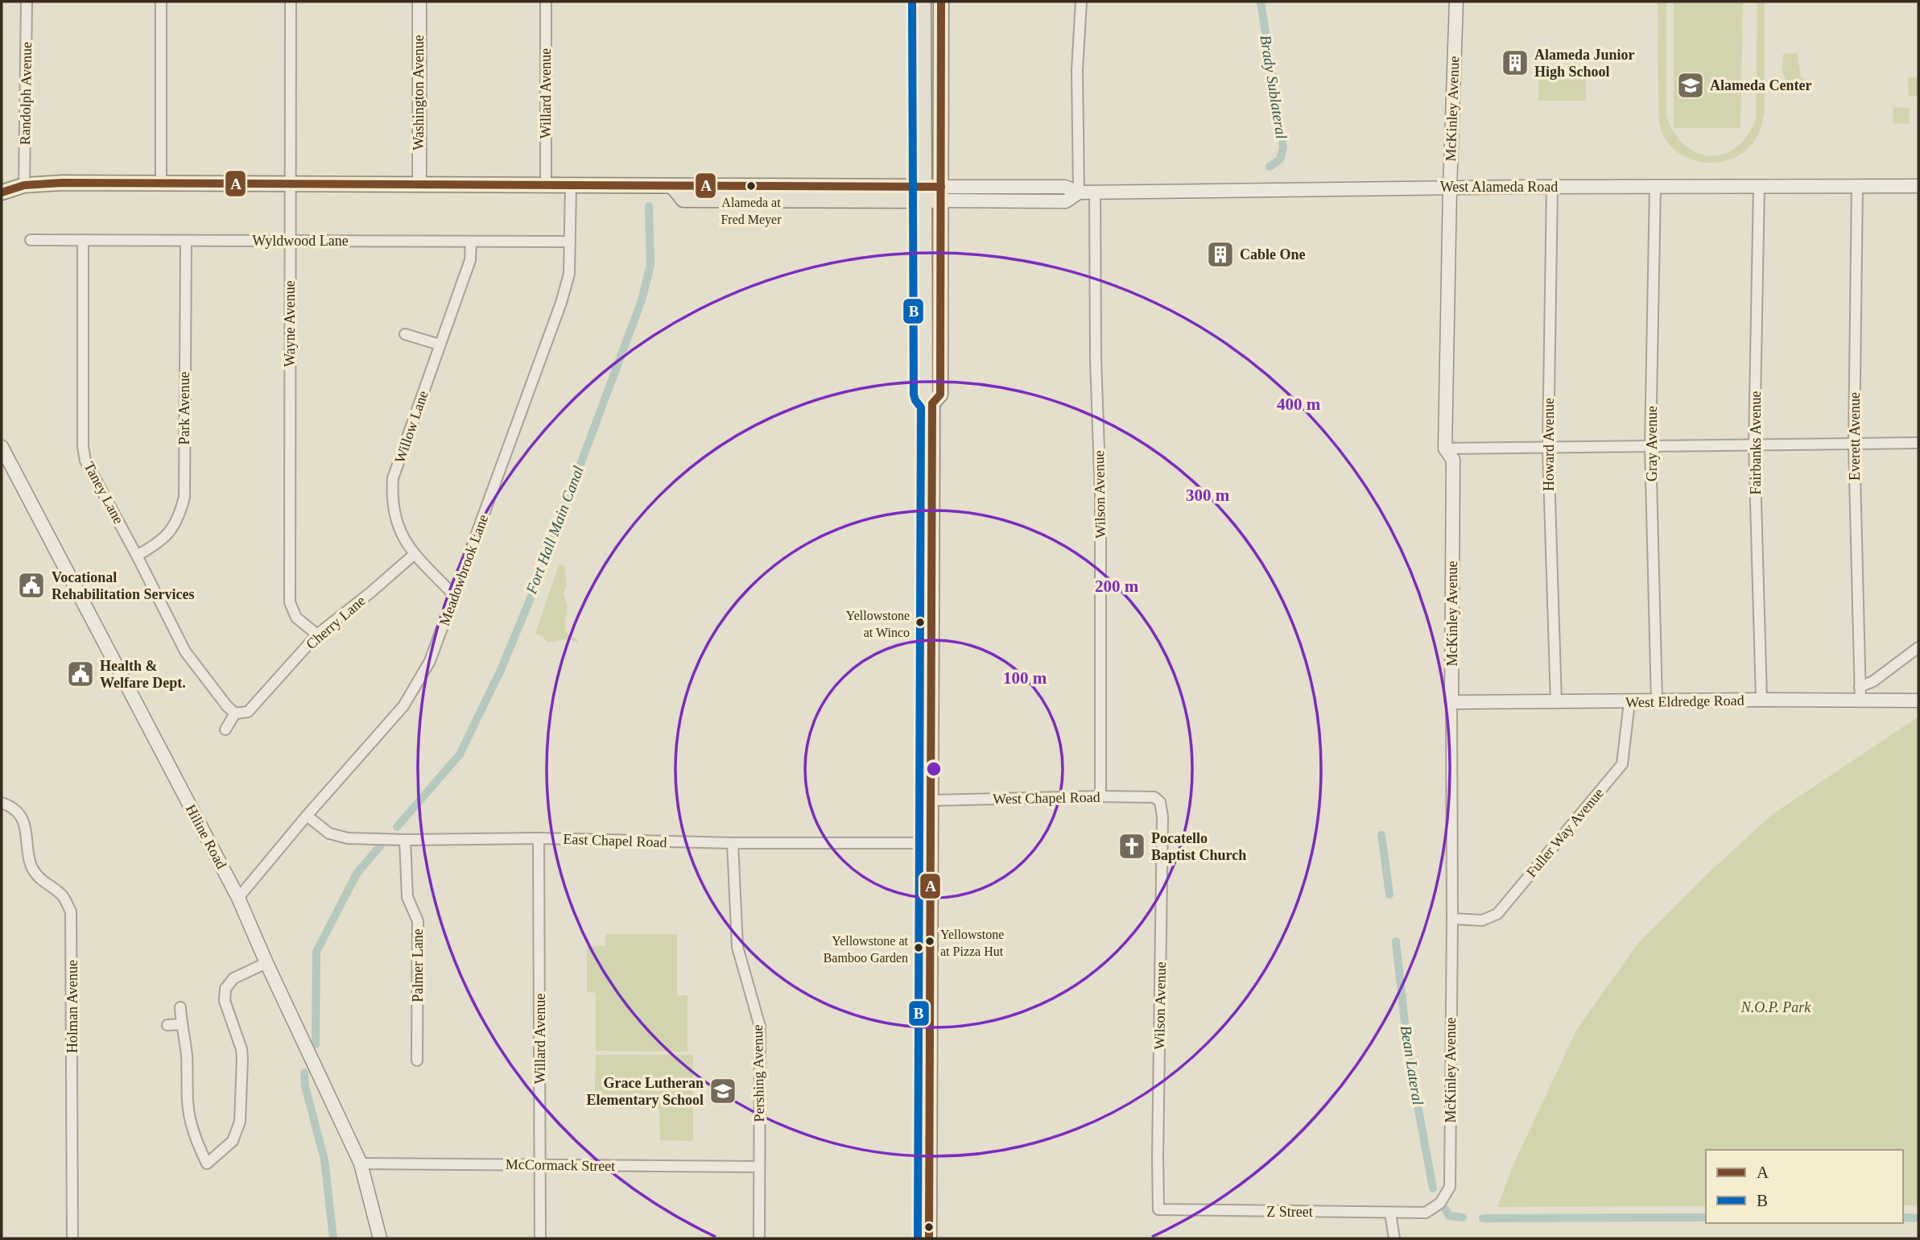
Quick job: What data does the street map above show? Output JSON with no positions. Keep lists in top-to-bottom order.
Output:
{
  "streets": {
    "main road": ["West Alameda Road"],
    "street": [
      "Washington Avenue",
      "Randolph Avenue",
      "Willard Avenue",
      "McKinley Avenue",
      "Wyldwood Lane",
      "Wayne Avenue",
      "Park Avenue",
      "Willow Lane",
      "Everett Avenue",
      "Fairbanks Avenue",
      "Gray Avenue",
      "Howard Avenue",
      "Taney Lane",
      "Wilson Avenue",
      "Meadowbrook Lane",
      "Cherry Lane",
      "West Eldredge Road",
      "West Chapel Road",
      "Fuller Way Avenue",
      "Hiline Road",
      "East Chapel Road",
      "Palmer Lane",
      "Holman Avenue",
      "Pershing Avenue",
      "McCormack Street",
      "Z Street"
    ]
  },
  "crossings": [
    ["Washington Avenue", "West Alameda Road"],
    ["Randolph Avenue", "West Alameda Road"],
    ["Willard Avenue", "West Alameda Road"],
    ["Willard Avenue", "East Chapel Road"],
    ["Willard Avenue", "McCormack Street"],
    ["McKinley Avenue", "West Alameda Road"],
    ["McKinley Avenue", "West Eldredge Road"],
    ["McKinley Avenue", "Fuller Way Avenue"],
    ["McKinley Avenue", "Z Street"],
    ["West Alameda Road", "Wayne Avenue"],
    ["West Alameda Road", "Everett Avenue"],
    ["West Alameda Road", "Fairbanks Avenue"],
    ["West Alameda Road", "Gray Avenue"],
    ["West Alameda Road", "Howard Avenue"],
    ["West Alameda Road", "Wilson Avenue"],
    ["West Alameda Road", "Meadowbrook Lane"],
    ["Wyldwood Lane", "Wayne Avenue"],
    ["Wyldwood Lane", "Park Avenue"],
    ["Wyldwood Lane", "Willow Lane"],
    ["Wyldwood Lane", "Taney Lane"],
    ["Wyldwood Lane", "Meadowbrook Lane"],
    ["Wayne Avenue", "Cherry Lane"],
    ["Park Avenue", "Taney Lane"],
    ["Willow Lane", "Meadowbrook Lane"],
    ["Willow Lane", "Cherry Lane"],
    ["Everett Avenue", "West Eldredge Road"],
    ["Fairbanks Avenue", "West Eldredge Road"],
    ["Gray Avenue", "West Eldredge Road"],
    ["Howard Avenue", "West Eldredge Road"],
    ["Taney Lane", "Cherry Lane"],
    ["Wilson Avenue", "West Chapel Road"],
    ["Wilson Avenue", "Z Street"],
    ["Meadowbrook Lane", "Hiline Road"],
    ["Meadowbrook Lane", "East Chapel Road"],
    ["West Eldredge Road", "Fuller Way Avenue"],
    ["Hiline Road", "McCormack Street"],
    ["East Chapel Road", "Palmer Lane"],
    ["East Chapel Road", "Pershing Avenue"],
    ["Pershing Avenue", "McCormack Street"]
  ],
  "water": ["Brady Sublateral", "Fort Hall Main Canal", "Bean Lateral"],
  "parks": ["N.O.P. Park"],
  "places": {
    "building": ["Alameda Junior High School", "Cable One"],
    "school or university": ["Alameda Center", "Grace Lutheran Elementary School"],
    "other": [
      "Alameda at Fred Meyer",
      "Yellowstone at Winco",
      "Yellowstone at Pizza Hut",
      "Yellowstone at Bamboo Garden"
    ],
    "public building": ["Vocational Rehabilitation Services", "Health & Welfare Dept."],
    "church": ["Pocatello Baptist Church"]
  },
  "lines": ["transit line A", "transit line B"],
  "legend": ["A", "B"],
  "rings": [
    "400 m",
    "300 m",
    "200 m",
    "100 m"
  ]
}
